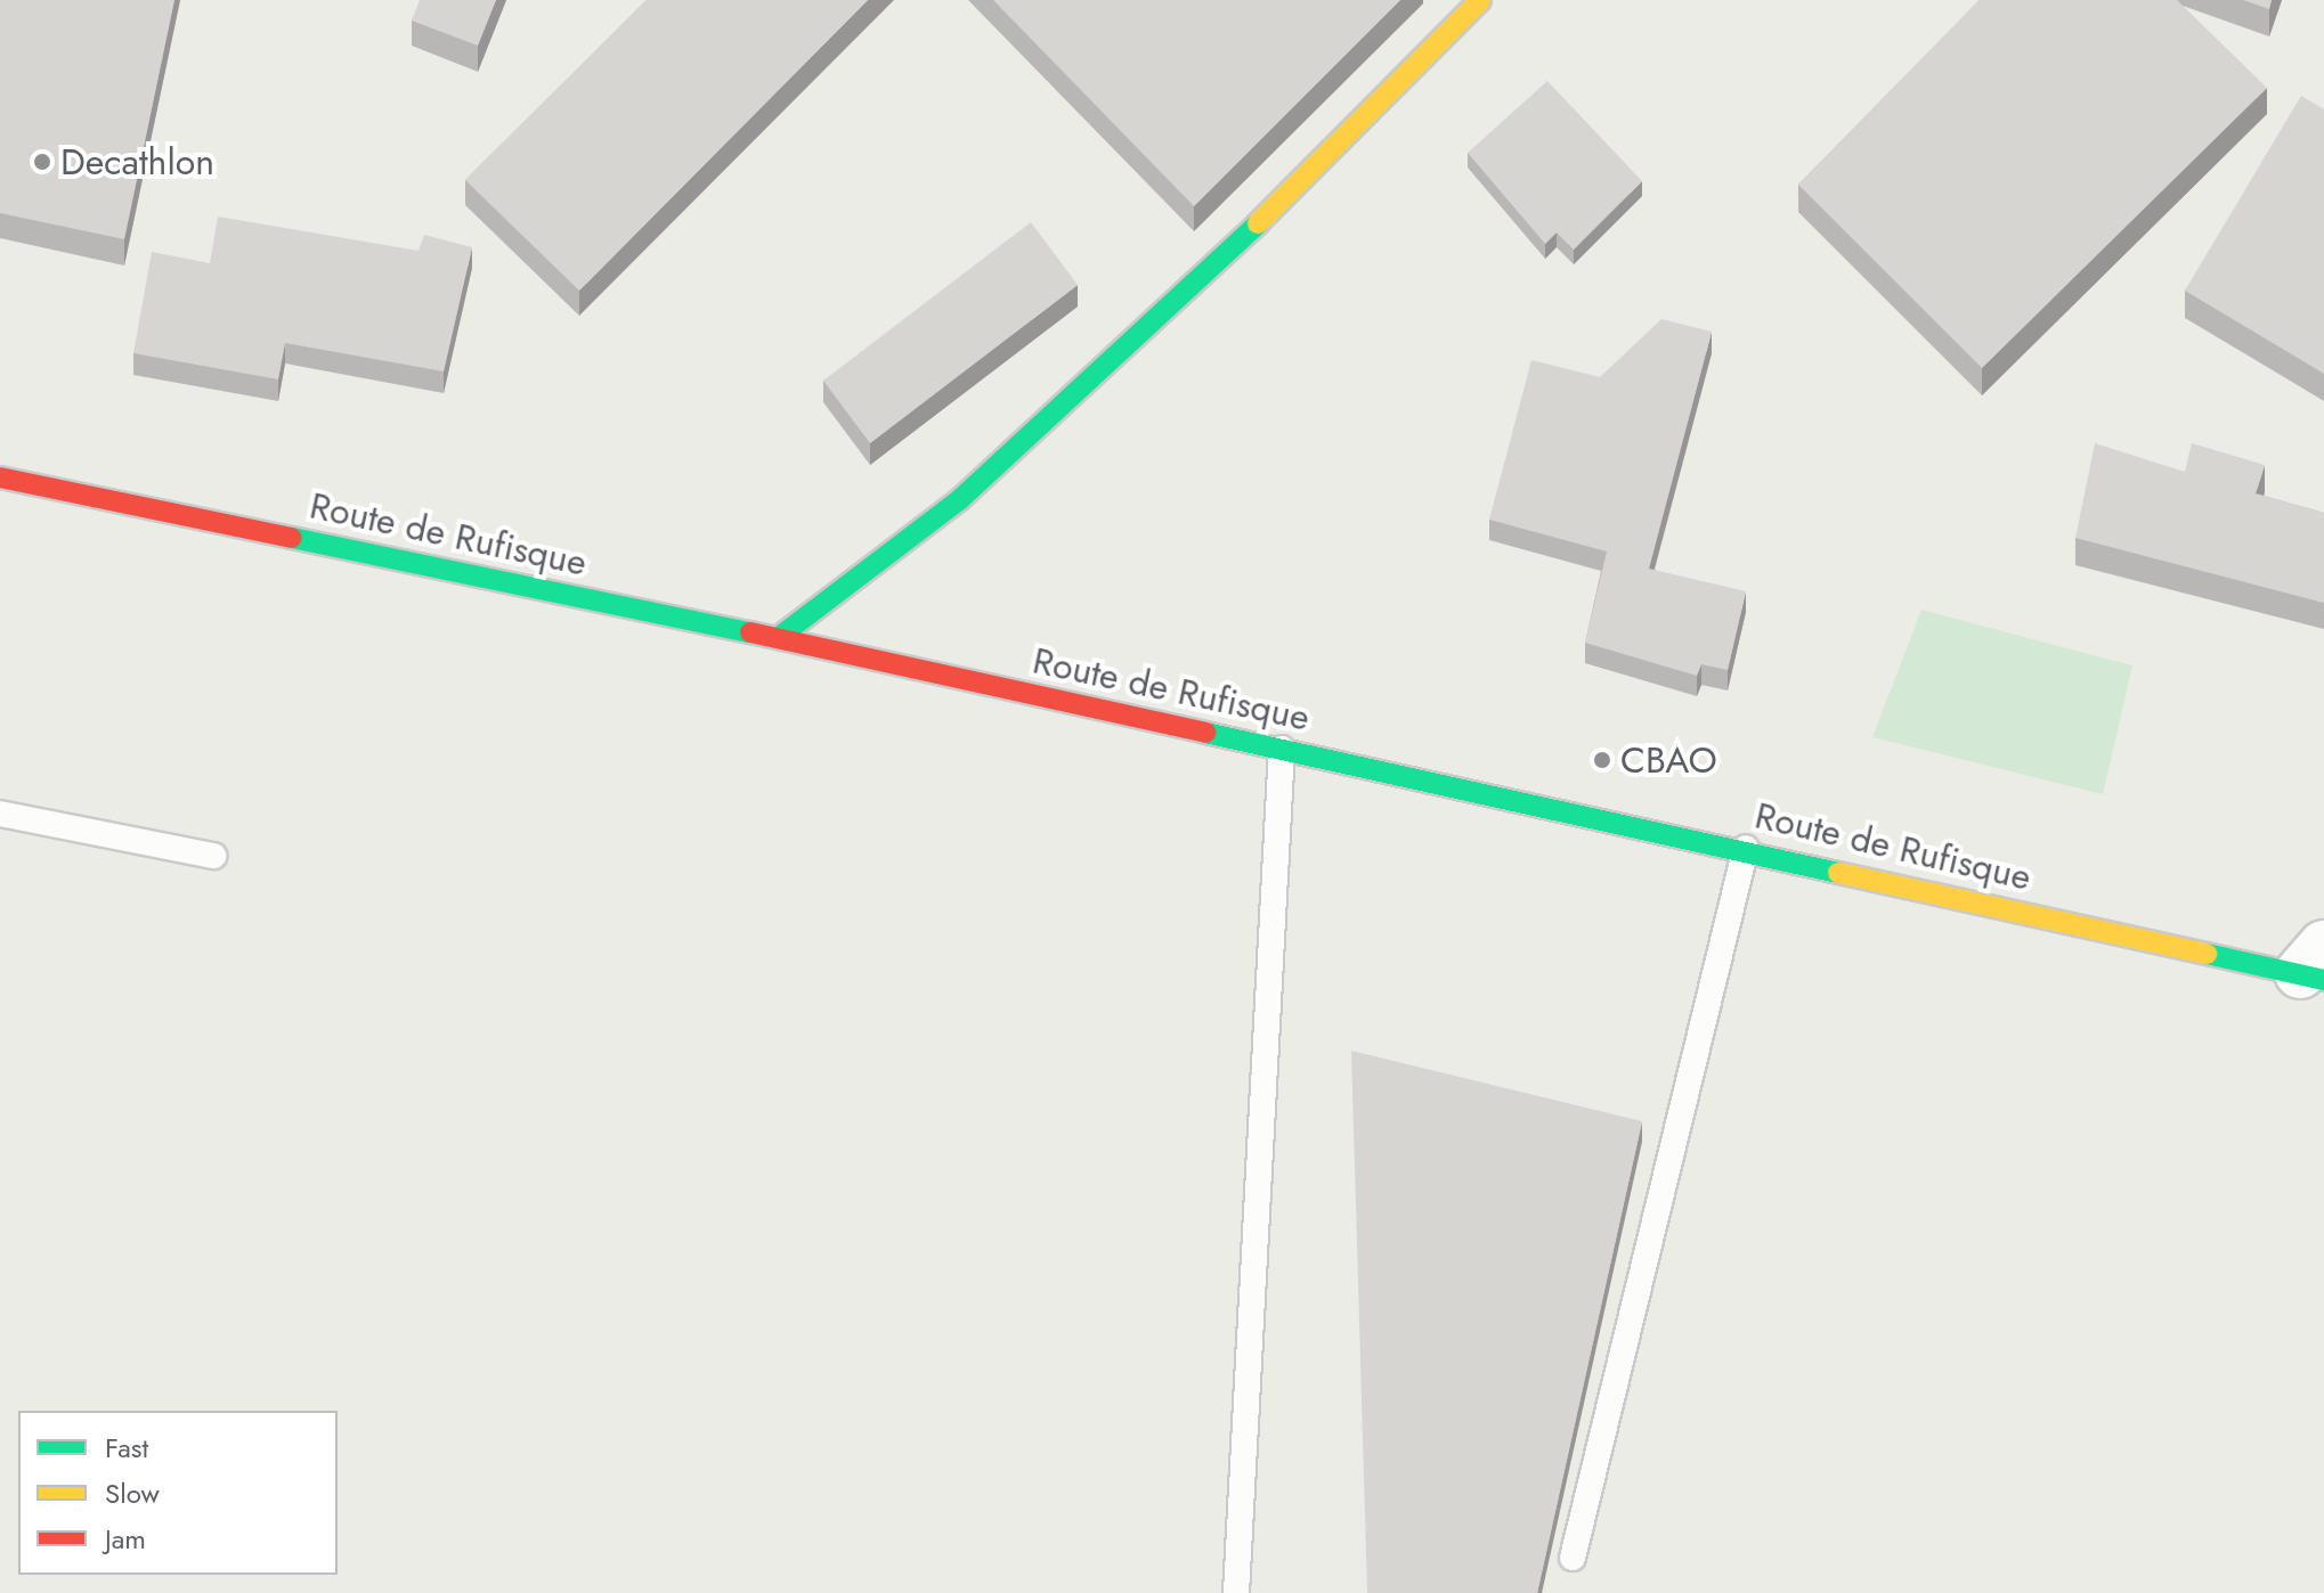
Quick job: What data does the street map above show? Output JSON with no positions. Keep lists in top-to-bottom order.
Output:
{
  "streets": {
    "main road": ["Route de Rufisque"]
  },
  "places": ["Decathlon", "CBAO"],
  "legend": ["Fast", "Slow", "Jam"]
}
